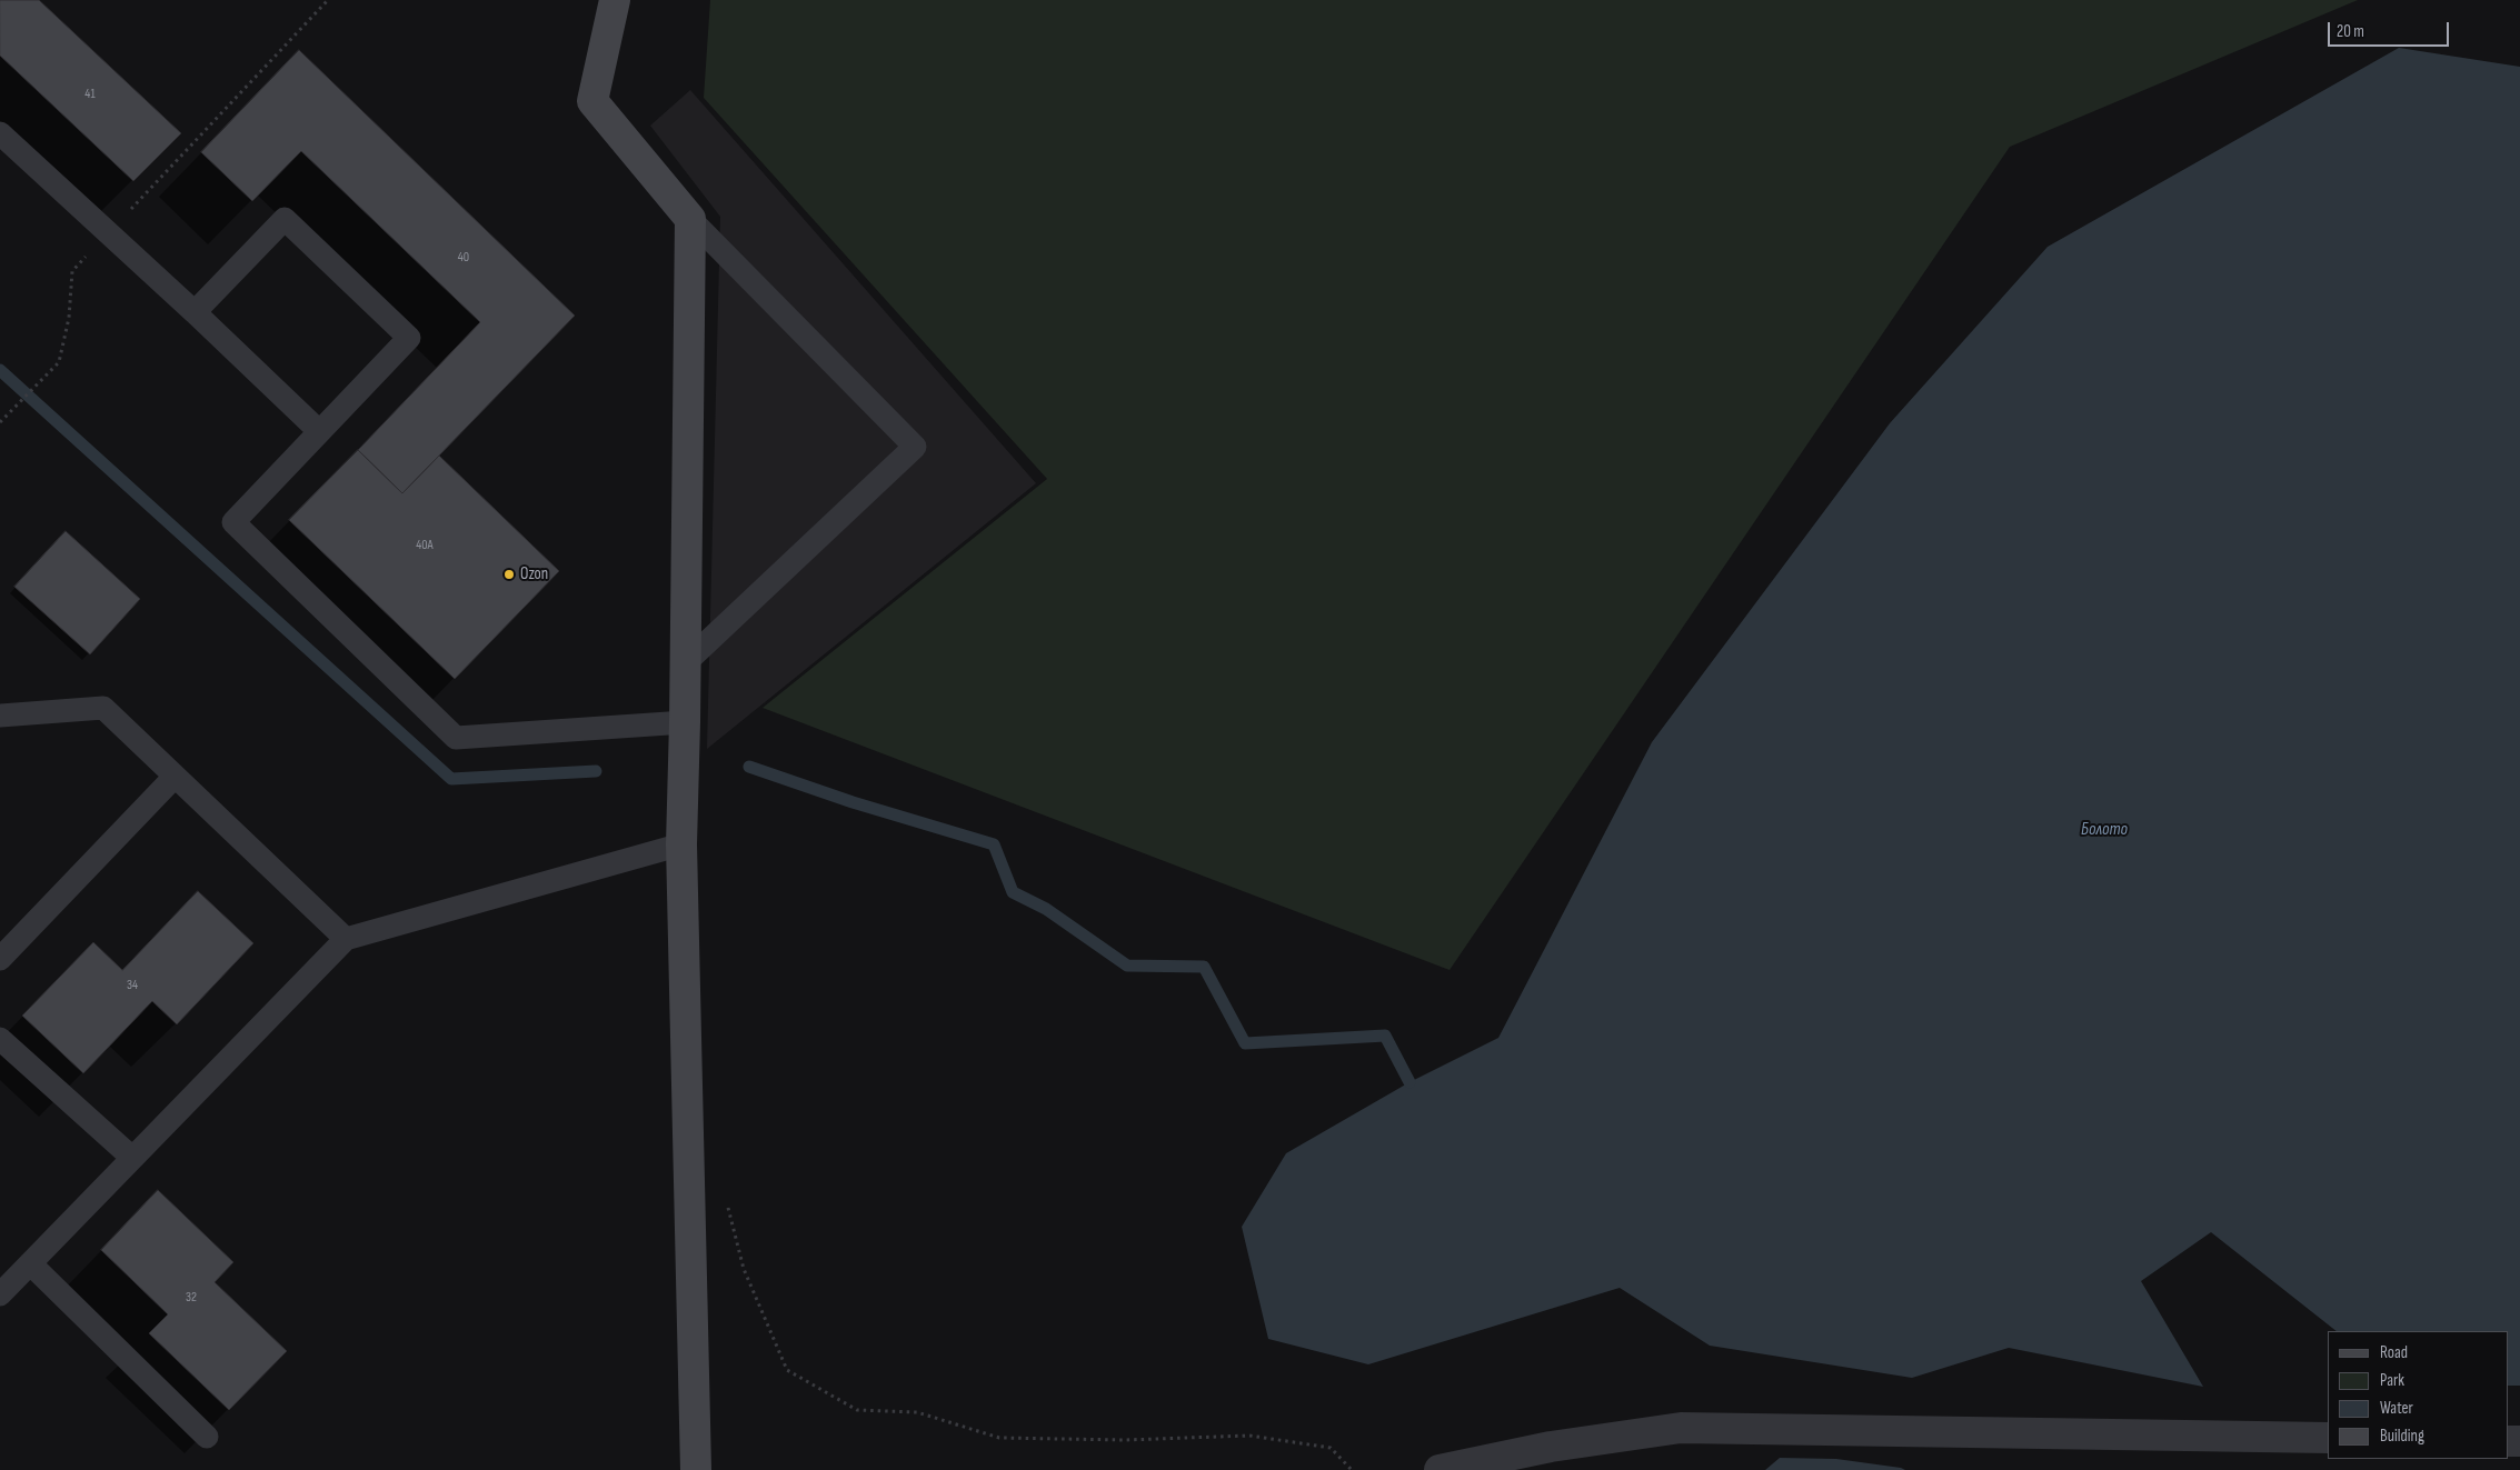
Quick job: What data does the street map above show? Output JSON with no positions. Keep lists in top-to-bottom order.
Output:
{
  "water": ["Болото"],
  "places": ["Ozon"],
  "house_numbers": [
    "41",
    "40",
    "40А",
    "34",
    "32"
  ],
  "legend": [
    "Road",
    "Park",
    "Water",
    "Building"
  ],
  "scale_bar": "20 m"
}
